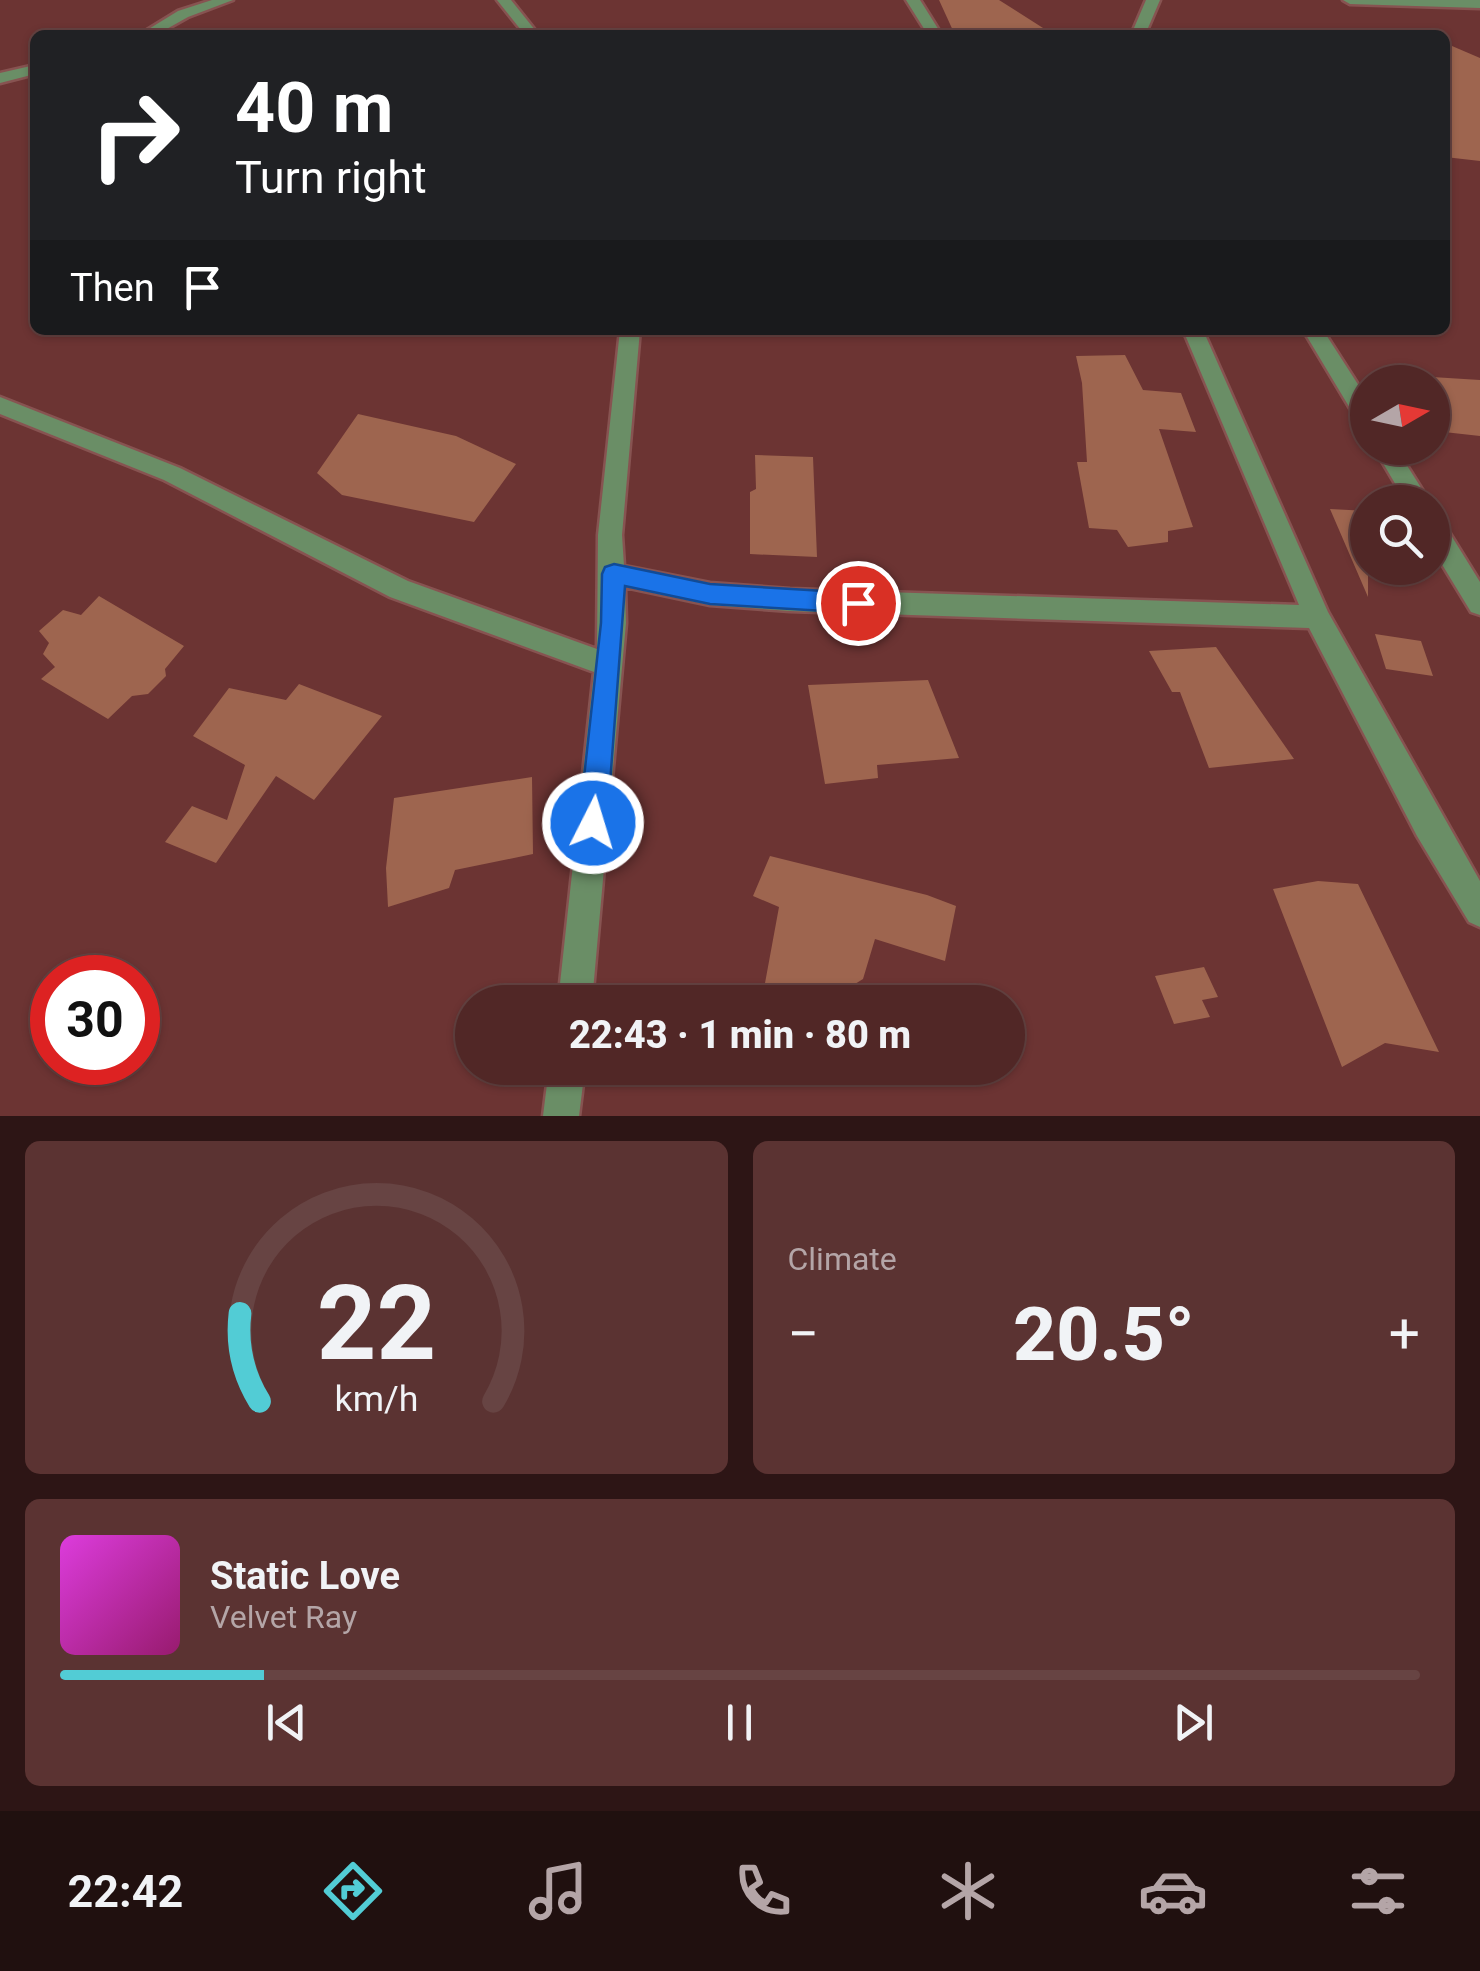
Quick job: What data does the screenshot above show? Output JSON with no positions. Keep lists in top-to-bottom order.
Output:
{
  "north": "right",
  "page": {
    "turn": ["40 m", "Turn right"],
    "then": "Then",
    "limit": "30",
    "trip": "22:43 · 1 min · 80 m",
    "tile": "Climate",
    "heat": ["−", "20.5°", "+"],
    "song": ["Static Love", "Velvet Ray"],
    "tabs": "22:42",
    "gauge": ["22", "km/h"]
  }
}
